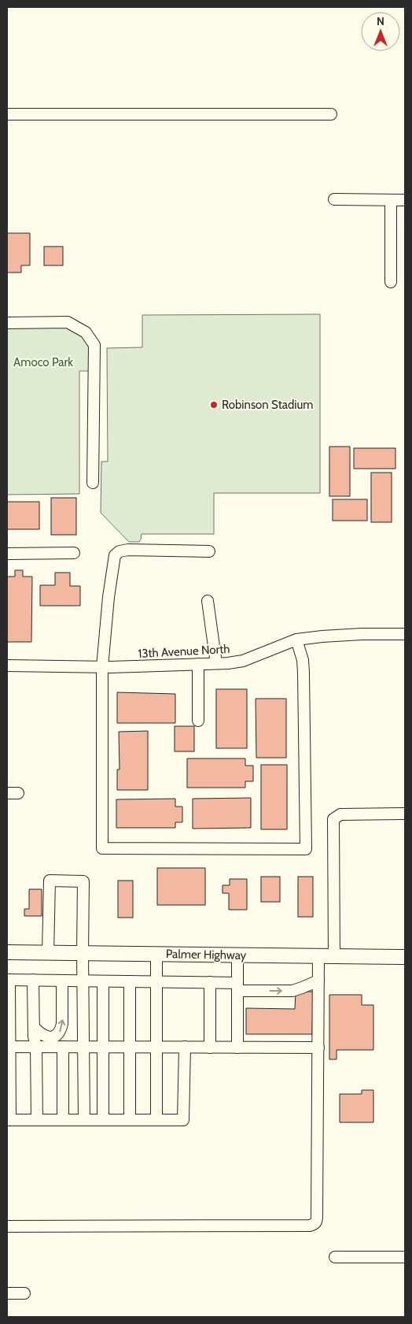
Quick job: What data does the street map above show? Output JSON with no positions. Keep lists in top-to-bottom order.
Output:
{
  "streets": {
    "main road": ["Palmer Highway"],
    "street": ["13th Avenue North"]
  },
  "parks": ["Amoco Park"],
  "places": ["Robinson Stadium"],
  "north": "top"
}
